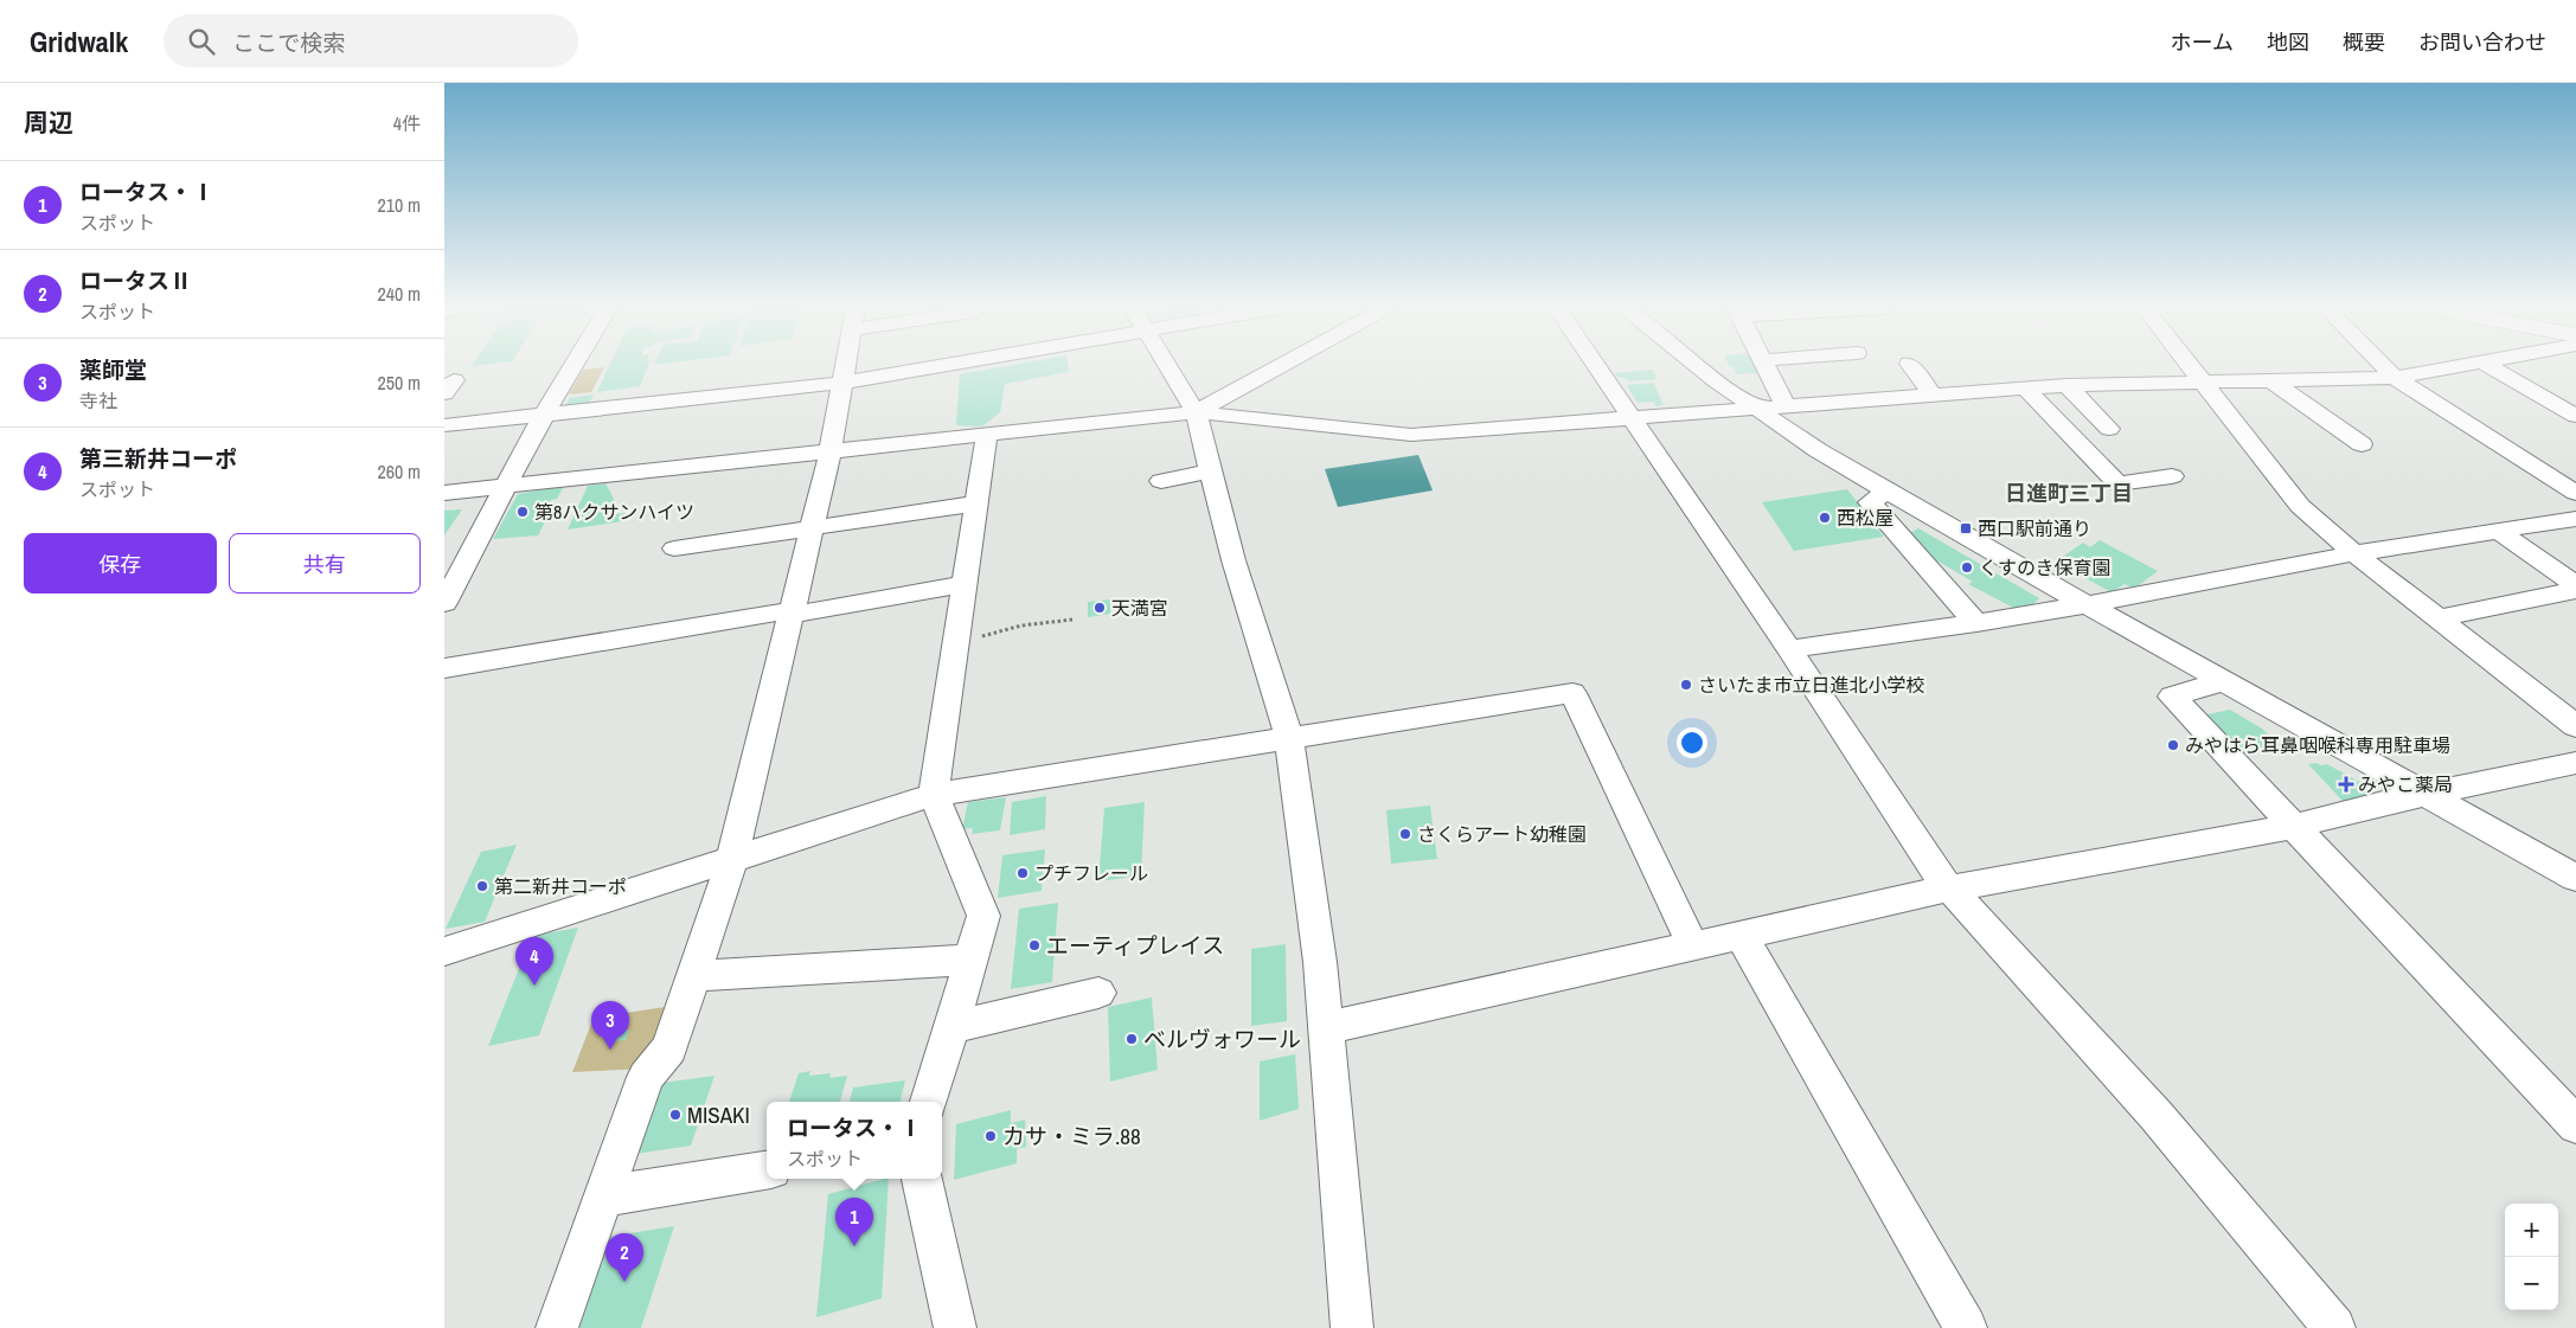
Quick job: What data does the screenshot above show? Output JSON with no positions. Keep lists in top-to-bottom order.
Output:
{
  "districts": ["日進町三丁目"],
  "places": {
    "other": [
      "第8ハクサンハイツ",
      "西松屋",
      "くすのき保育園",
      "天満宮",
      "さいたま市立日進北小学校",
      "みやはら耳鼻咽喉科専用駐車場",
      "さくらアート幼稚園",
      "プチフレール",
      "第二新井コーポ",
      "エーティプレイス",
      "ベルヴォワール",
      "MISAKI",
      "カサ・ミラ.88"
    ],
    "transit": ["西口駅前通り"],
    "health": ["みやこ薬局"]
  },
  "page": {
    "header": "Gridwalk",
    "search": "ここで検索",
    "nav": [
      "ホーム",
      "地図",
      "概要",
      "お問い合わせ"
    ],
    "heading": ["周辺", "4件"],
    "list": [
      {
        "mark": "1",
        "name": "ロータス・Ⅰ",
        "note": "スポット",
        "value": "210 m"
      },
      {
        "mark": "2",
        "name": "ロータスⅡ",
        "note": "スポット",
        "value": "240 m"
      },
      {
        "mark": "3",
        "name": "薬師堂",
        "note": "寺社",
        "value": "250 m"
      },
      {
        "mark": "4",
        "name": "第三新井コーポ",
        "note": "スポット",
        "value": "260 m"
      }
    ],
    "buttons": ["保存", "共有"],
    "pins": [
      "4",
      "3",
      "1",
      "2"
    ],
    "popup": ["ロータス・Ⅰ", "スポット"],
    "map_buttons": ["+", "−"]
  }
}
